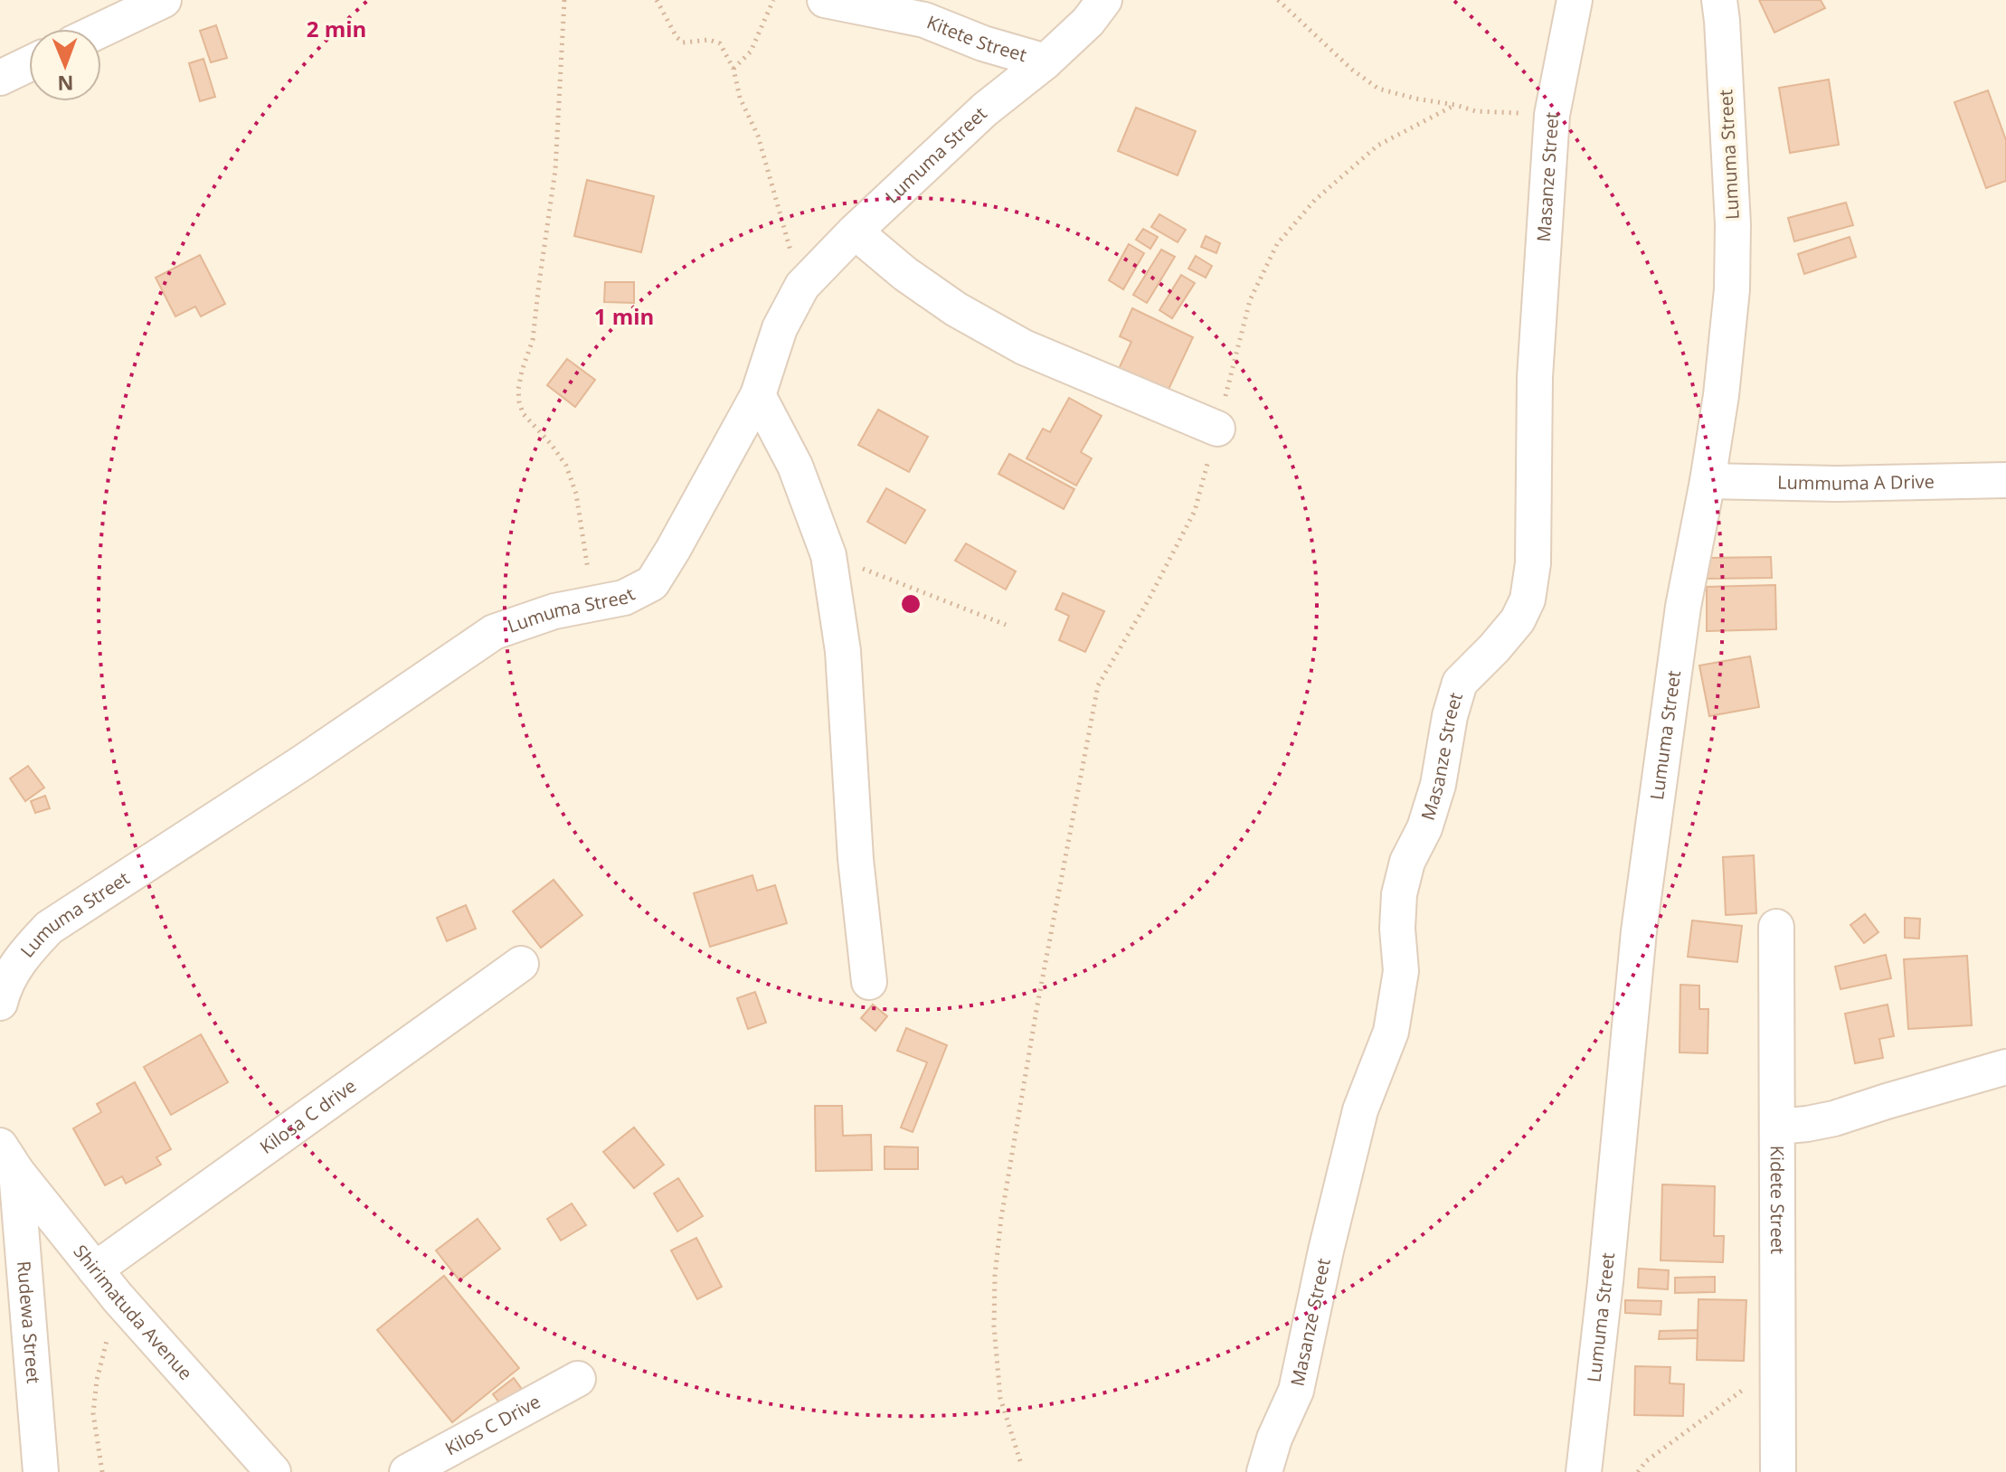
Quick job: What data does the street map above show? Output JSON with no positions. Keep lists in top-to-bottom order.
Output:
{
  "streets": {
    "street": [
      "Kitete Street",
      "Lumuma Street",
      "Masanze Street",
      "Lummuma A Drive",
      "Kilosa C drive",
      "Kidete Street",
      "Shirimatuda Avenue",
      "Rudewa Street",
      "Kilos C Drive"
    ]
  },
  "crossings": [
    ["Kitete Street", "Lumuma Street"],
    ["Lumuma Street", "Lummuma A Drive"],
    ["Kilosa C drive", "Shirimatuda Avenue"],
    ["Shirimatuda Avenue", "Rudewa Street"]
  ],
  "north": "bottom",
  "rings": ["2 min", "1 min"]
}
